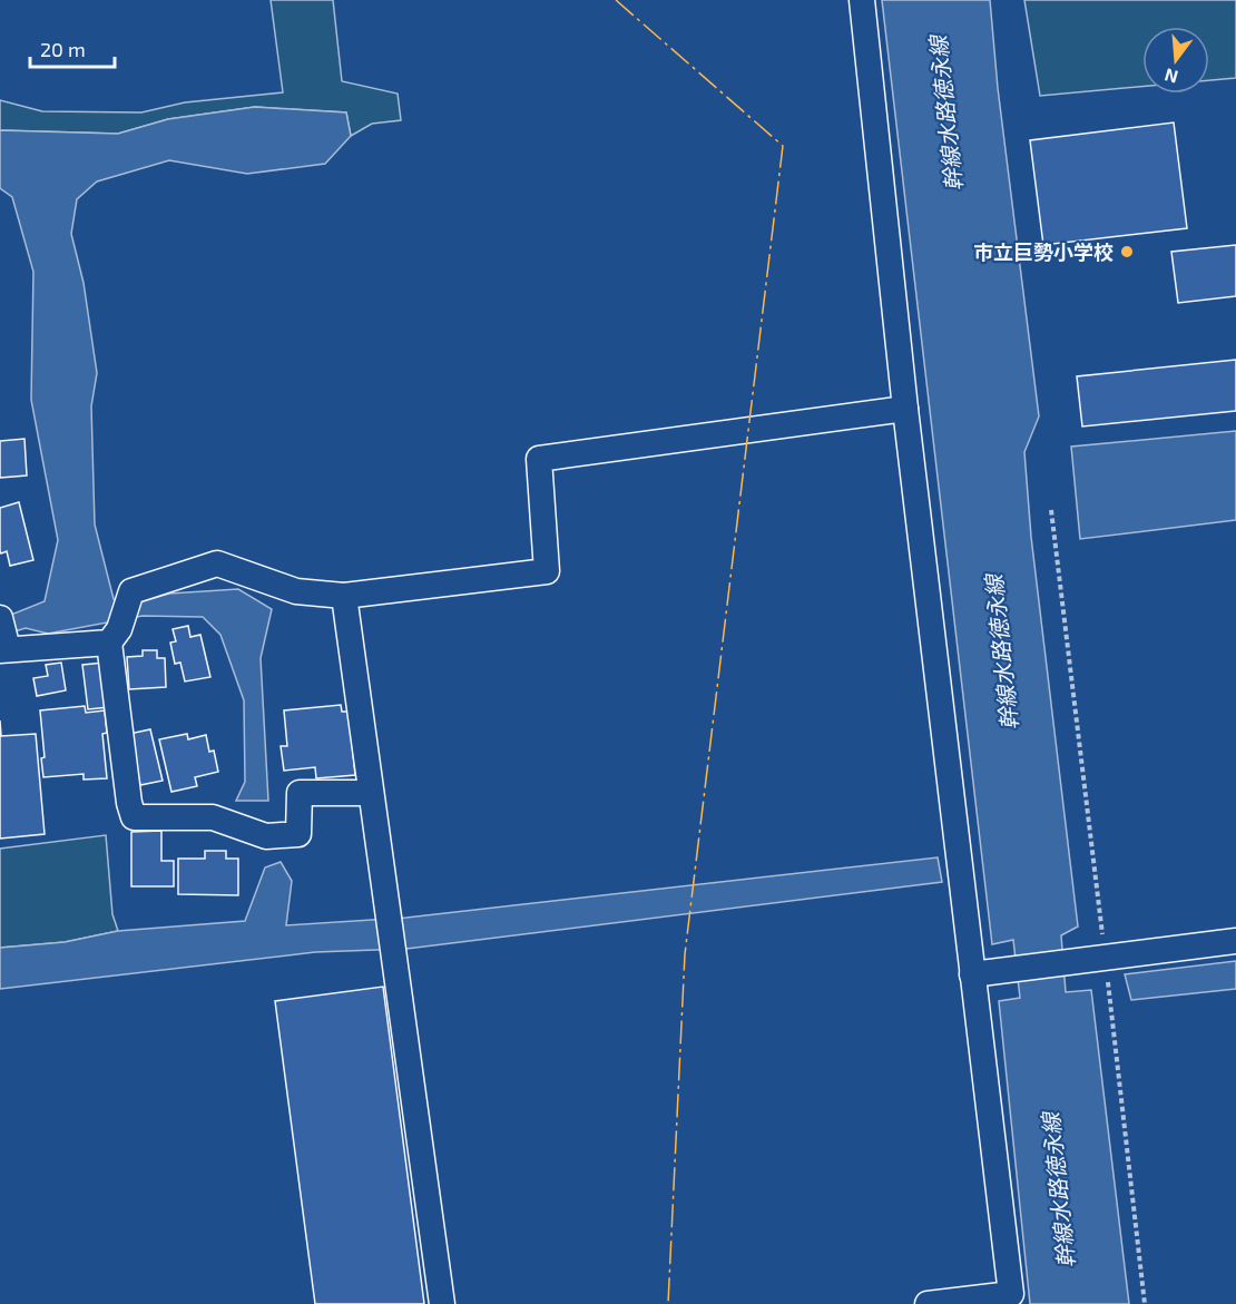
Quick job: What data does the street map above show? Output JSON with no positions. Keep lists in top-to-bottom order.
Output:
{
  "water": ["幹線水路徳永線"],
  "places": ["市立巨勢小学校"],
  "scale_bar": "20 m",
  "north": "bottom"
}
